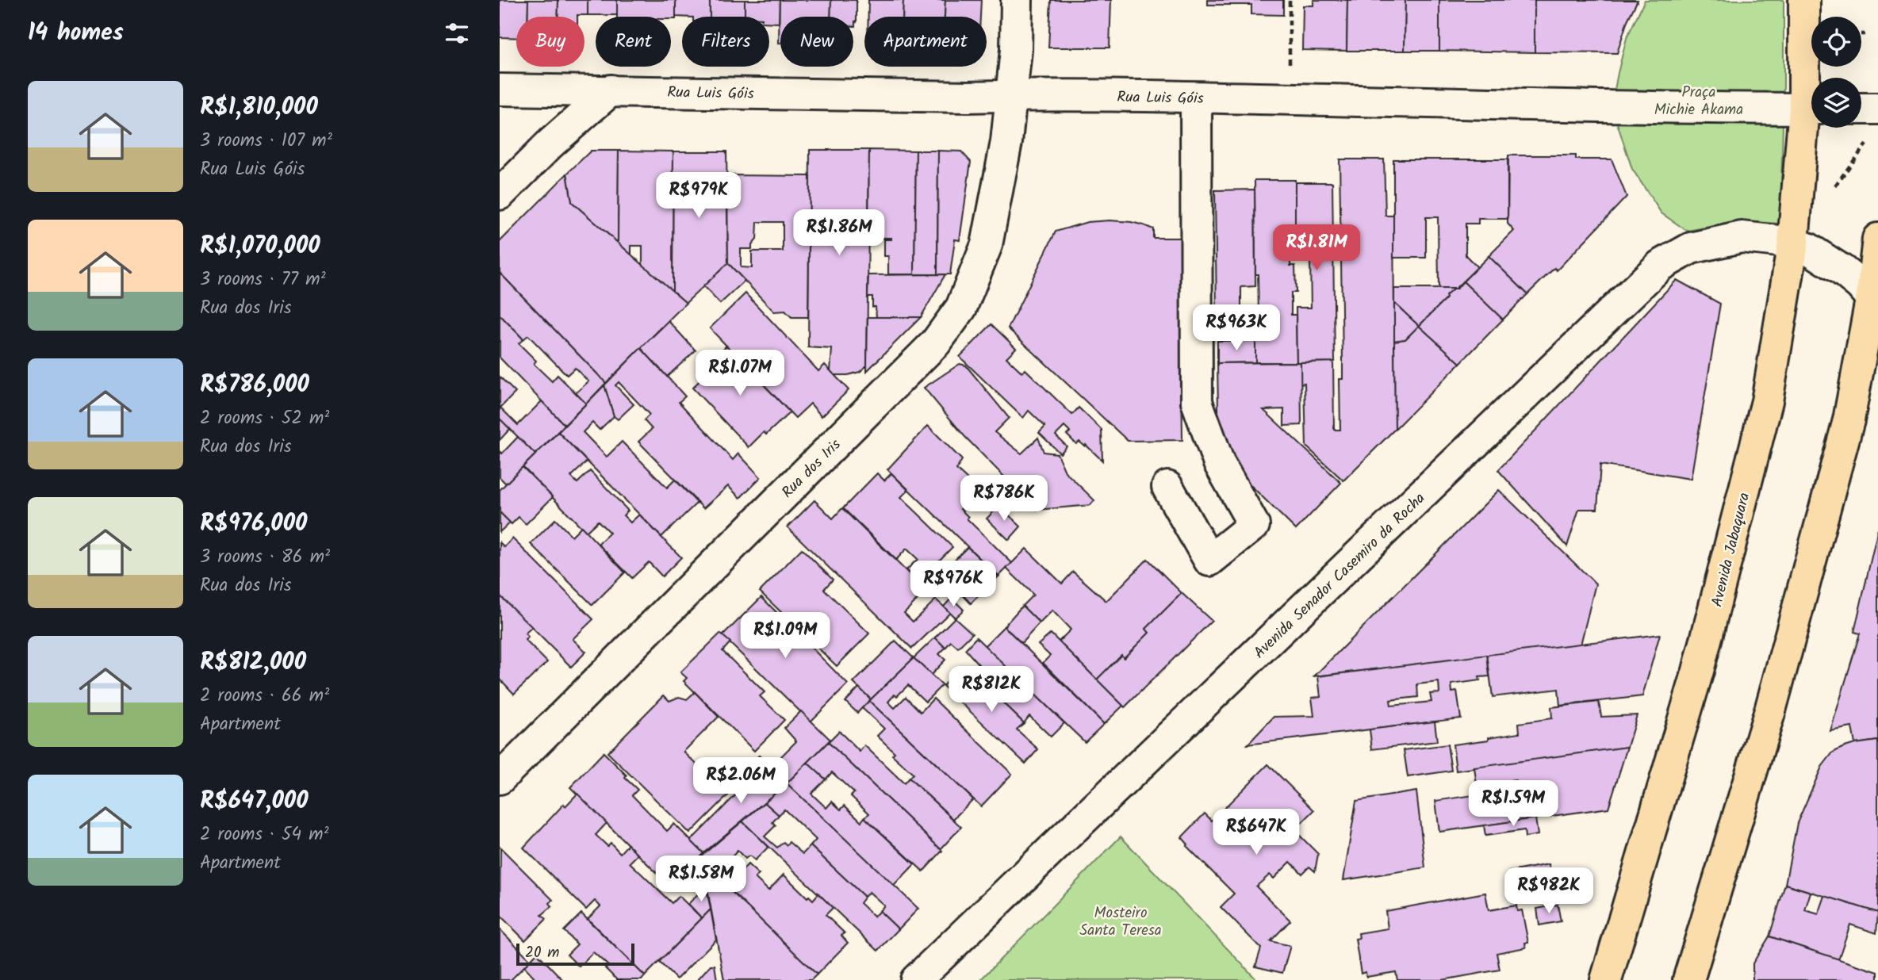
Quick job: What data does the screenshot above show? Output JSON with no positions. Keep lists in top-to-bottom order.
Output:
{
  "streets": {
    "main road": ["Avenida Jabaquara"],
    "street": ["Rua Luis Góis", "Rua dos Iris", "Avenida Senador Casemiro da Rocha"]
  },
  "crossings": [
    ["Rua Luis Góis", "Rua dos Iris"],
    ["Avenida Jabaquara", "Avenida Senador Casemiro da Rocha"]
  ],
  "parks": ["Praça Michie Akama", "Mosteiro Santa Teresa"],
  "scale_bar": "20 m",
  "page": {
    "heading": "14 homes",
    "chip": [
      "Buy",
      "Rent",
      "Filters",
      "New",
      "Apartment"
    ],
    "list": [
      {
        "name": "R$1,810,000",
        "note": "3 rooms · 107 m² · Rua Luis Góis"
      },
      {
        "name": "R$1,070,000",
        "note": "3 rooms · 77 m² · Rua dos Iris"
      },
      {
        "name": "R$786,000",
        "note": "2 rooms · 52 m² · Rua dos Iris"
      },
      {
        "name": "R$976,000",
        "note": "3 rooms · 86 m² · Rua dos Iris"
      },
      {
        "name": "R$812,000",
        "note": "2 rooms · 66 m² · Apartment"
      },
      {
        "name": "R$647,000",
        "note": "2 rooms · 54 m² · Apartment"
      }
    ],
    "price": [
      "R$979K",
      "R$1.86M",
      "R$1.81M",
      "R$963K",
      "R$1.07M",
      "R$786K",
      "R$976K",
      "R$1.09M",
      "R$812K",
      "R$2.06M",
      "R$1.59M",
      "R$647K",
      "R$1.58M",
      "R$982K"
    ],
    "scale": "20 m"
  }
}
